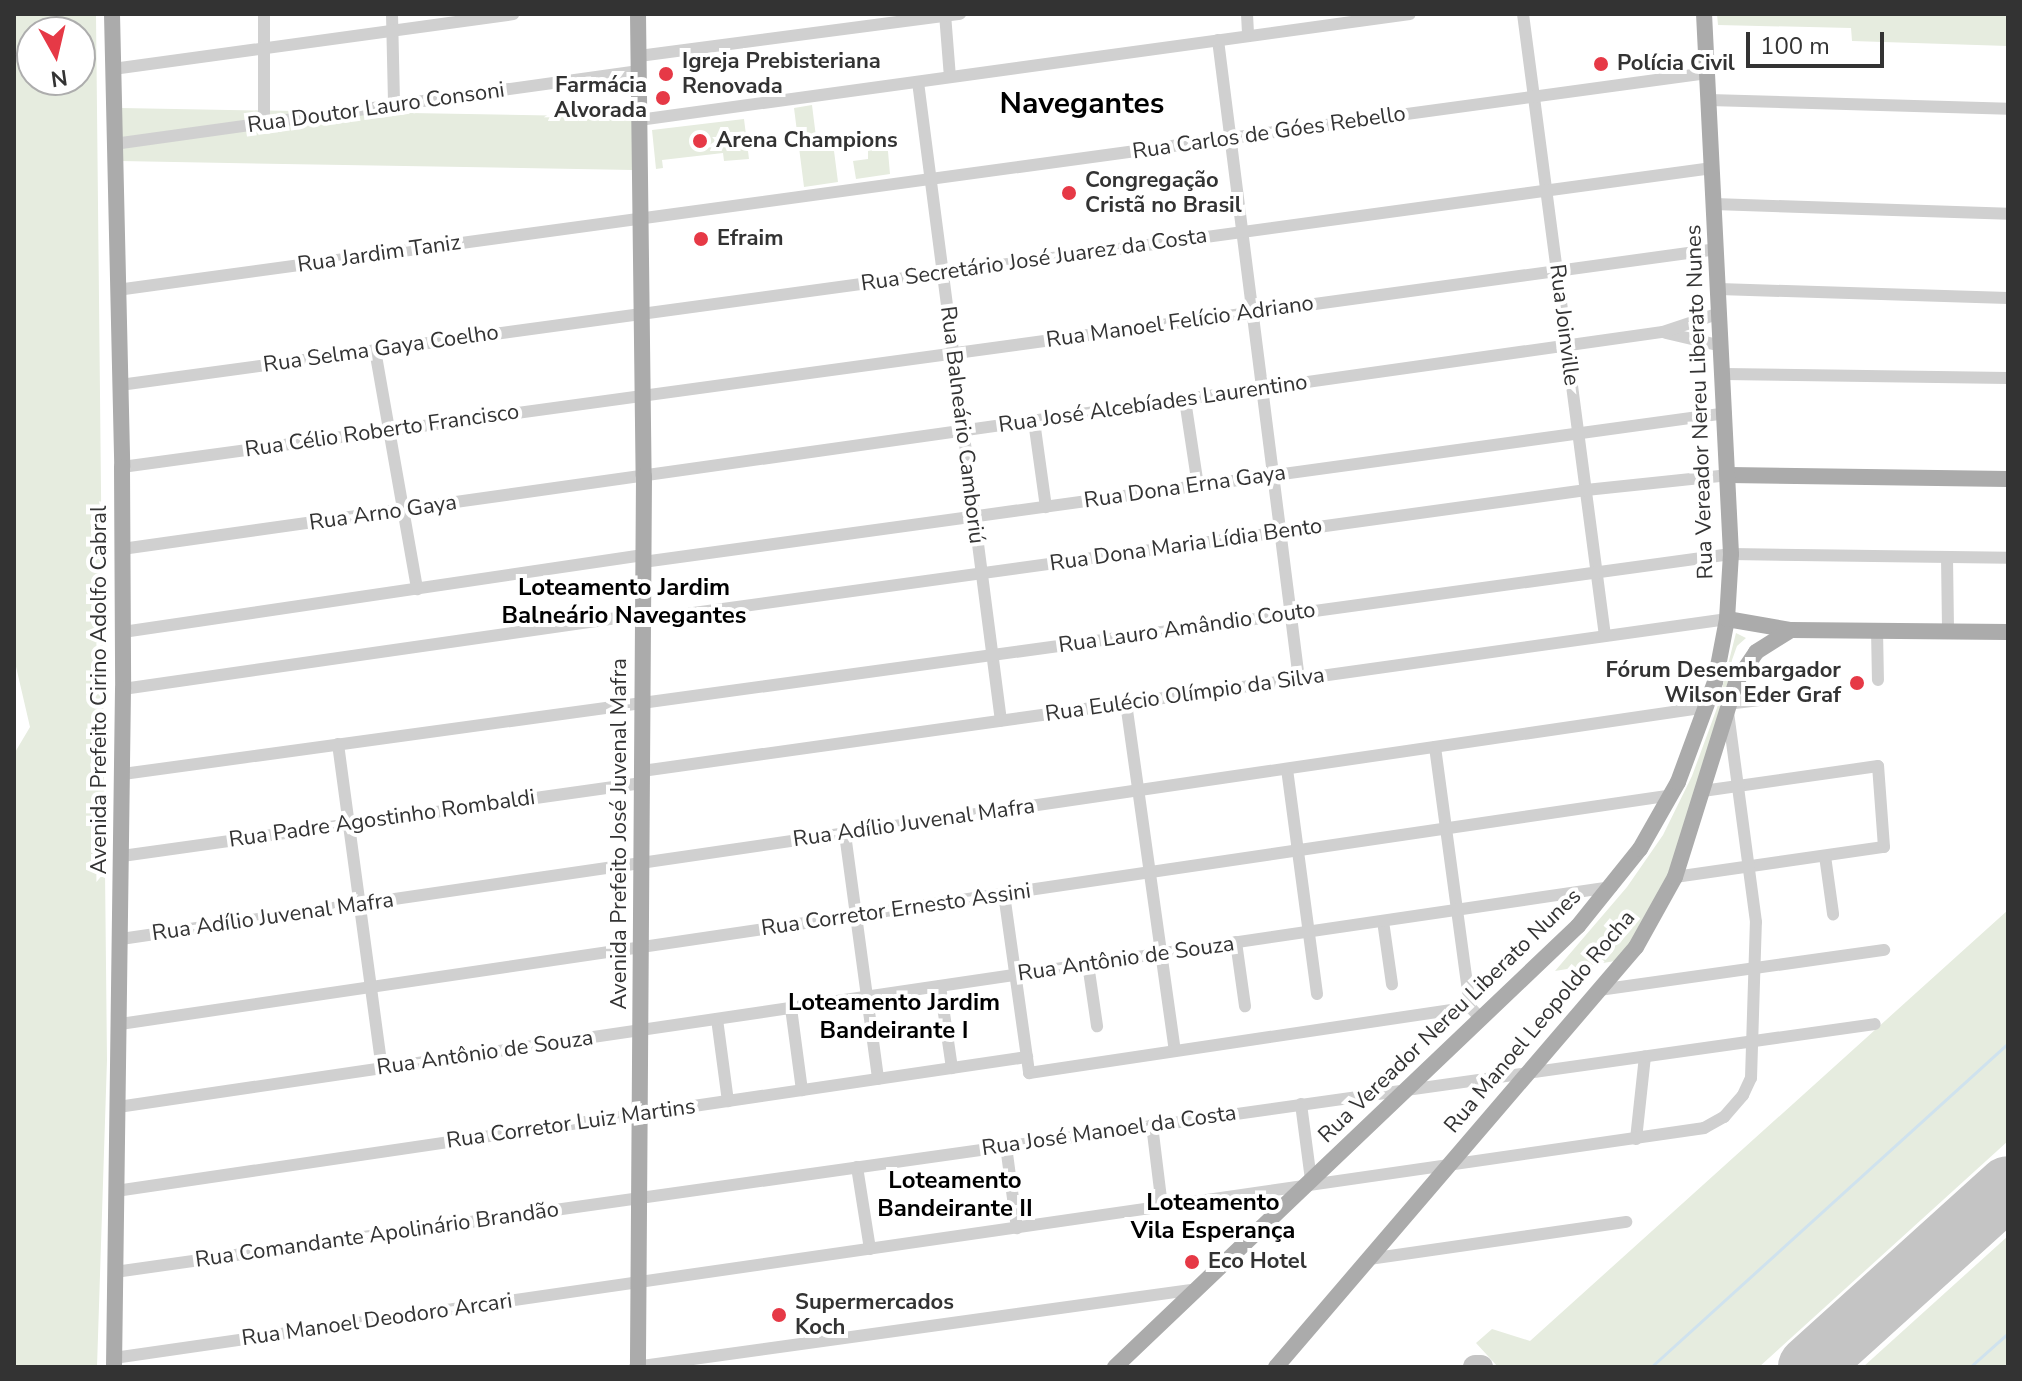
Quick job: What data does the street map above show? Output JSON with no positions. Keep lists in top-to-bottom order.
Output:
{
  "streets": {
    "main road": [
      "Rua Vereador Nereu Liberato Nunes",
      "Avenida Prefeito Cirino Adolfo Cabral",
      "Avenida Prefeito José Juvenal Mafra",
      "Rua Manoel Leopoldo Rocha"
    ],
    "street": [
      "Rua Doutor Lauro Consoni",
      "Rua Carlos de Góes Rebello",
      "Rua Jardim Taniz",
      "Rua Secretário José Juarez da Costa",
      "Rua Manoel Felício Adriano",
      "Rua Joinville",
      "Rua Selma Gaya Coelho",
      "Rua José Alcebíades Laurentino",
      "Rua Balneário Camboriú",
      "Rua Célio Roberto Francisco",
      "Rua Dona Erna Gaya",
      "Rua Arno Gaya",
      "Rua Dona Maria Lídia Bento",
      "Rua Lauro Amândio Couto",
      "Rua Eulécio Olímpio da Silva",
      "Rua Padre Agostinho Rombaldi",
      "Rua Adílio Juvenal Mafra",
      "Rua Corretor Ernesto Assini",
      "Rua Antônio de Souza",
      "Rua Corretor Luiz Martins",
      "Rua José Manoel da Costa",
      "Rua Comandante Apolinário Brandão",
      "Rua Manoel Deodoro Arcari"
    ]
  },
  "crossings": [
    ["Rua Doutor Lauro Consoni", "Avenida Prefeito Cirino Adolfo Cabral"],
    ["Rua Doutor Lauro Consoni", "Avenida Prefeito José Juvenal Mafra"],
    ["Rua Carlos de Góes Rebello", "Rua Jardim Taniz"],
    ["Rua Carlos de Góes Rebello", "Rua Joinville"],
    ["Rua Carlos de Góes Rebello", "Rua Vereador Nereu Liberato Nunes"],
    ["Rua Carlos de Góes Rebello", "Rua Balneário Camboriú"],
    ["Rua Carlos de Góes Rebello", "Avenida Prefeito José Juvenal Mafra"],
    ["Rua Jardim Taniz", "Avenida Prefeito Cirino Adolfo Cabral"],
    ["Rua Jardim Taniz", "Avenida Prefeito José Juvenal Mafra"],
    ["Rua Secretário José Juarez da Costa", "Rua Joinville"],
    ["Rua Secretário José Juarez da Costa", "Rua Selma Gaya Coelho"],
    ["Rua Secretário José Juarez da Costa", "Rua Vereador Nereu Liberato Nunes"],
    ["Rua Secretário José Juarez da Costa", "Rua Balneário Camboriú"],
    ["Rua Secretário José Juarez da Costa", "Avenida Prefeito José Juvenal Mafra"],
    ["Rua Manoel Felício Adriano", "Rua Joinville"],
    ["Rua Manoel Felício Adriano", "Rua Vereador Nereu Liberato Nunes"],
    ["Rua Manoel Felício Adriano", "Rua Balneário Camboriú"],
    ["Rua Manoel Felício Adriano", "Rua Célio Roberto Francisco"],
    ["Rua Manoel Felício Adriano", "Avenida Prefeito José Juvenal Mafra"],
    ["Rua Joinville", "Rua José Alcebíades Laurentino"],
    ["Rua Joinville", "Rua Dona Erna Gaya"],
    ["Rua Joinville", "Rua Dona Maria Lídia Bento"],
    ["Rua Joinville", "Rua Lauro Amândio Couto"],
    ["Rua Joinville", "Rua Eulécio Olímpio da Silva"],
    ["Rua Selma Gaya Coelho", "Avenida Prefeito Cirino Adolfo Cabral"],
    ["Rua Selma Gaya Coelho", "Avenida Prefeito José Juvenal Mafra"],
    ["Rua Vereador Nereu Liberato Nunes", "Rua José Alcebíades Laurentino"],
    ["Rua Vereador Nereu Liberato Nunes", "Rua Dona Erna Gaya"],
    ["Rua Vereador Nereu Liberato Nunes", "Rua Dona Maria Lídia Bento"],
    ["Rua Vereador Nereu Liberato Nunes", "Rua Lauro Amândio Couto"],
    ["Rua Vereador Nereu Liberato Nunes", "Rua Eulécio Olímpio da Silva"],
    ["Rua Vereador Nereu Liberato Nunes", "Rua Adílio Juvenal Mafra"],
    ["Rua Vereador Nereu Liberato Nunes", "Rua Corretor Ernesto Assini"],
    ["Rua Vereador Nereu Liberato Nunes", "Rua Antônio de Souza"],
    ["Rua Vereador Nereu Liberato Nunes", "Rua José Manoel da Costa"],
    ["Rua Vereador Nereu Liberato Nunes", "Rua Manoel Deodoro Arcari"],
    ["Rua José Alcebíades Laurentino", "Rua Balneário Camboriú"],
    ["Rua José Alcebíades Laurentino", "Rua Arno Gaya"],
    ["Rua José Alcebíades Laurentino", "Avenida Prefeito José Juvenal Mafra"],
    ["Rua Balneário Camboriú", "Rua Dona Erna Gaya"],
    ["Rua Balneário Camboriú", "Rua Dona Maria Lídia Bento"],
    ["Rua Balneário Camboriú", "Rua Lauro Amândio Couto"],
    ["Rua Balneário Camboriú", "Rua Eulécio Olímpio da Silva"],
    ["Rua Célio Roberto Francisco", "Avenida Prefeito Cirino Adolfo Cabral"],
    ["Rua Célio Roberto Francisco", "Avenida Prefeito José Juvenal Mafra"],
    ["Rua Dona Erna Gaya", "Avenida Prefeito Cirino Adolfo Cabral"],
    ["Rua Dona Erna Gaya", "Avenida Prefeito José Juvenal Mafra"],
    ["Rua Arno Gaya", "Avenida Prefeito Cirino Adolfo Cabral"],
    ["Rua Arno Gaya", "Avenida Prefeito José Juvenal Mafra"],
    ["Rua Dona Maria Lídia Bento", "Avenida Prefeito Cirino Adolfo Cabral"],
    ["Rua Dona Maria Lídia Bento", "Avenida Prefeito José Juvenal Mafra"],
    ["Rua Lauro Amândio Couto", "Avenida Prefeito Cirino Adolfo Cabral"],
    ["Rua Lauro Amândio Couto", "Avenida Prefeito José Juvenal Mafra"],
    ["Avenida Prefeito Cirino Adolfo Cabral", "Rua Padre Agostinho Rombaldi"],
    ["Avenida Prefeito Cirino Adolfo Cabral", "Rua Adílio Juvenal Mafra"],
    ["Avenida Prefeito Cirino Adolfo Cabral", "Rua Corretor Ernesto Assini"],
    ["Avenida Prefeito Cirino Adolfo Cabral", "Rua Antônio de Souza"],
    ["Avenida Prefeito Cirino Adolfo Cabral", "Rua Corretor Luiz Martins"],
    ["Avenida Prefeito Cirino Adolfo Cabral", "Rua Comandante Apolinário Brandão"],
    ["Avenida Prefeito Cirino Adolfo Cabral", "Rua Manoel Deodoro Arcari"],
    ["Rua Eulécio Olímpio da Silva", "Rua Padre Agostinho Rombaldi"],
    ["Rua Eulécio Olímpio da Silva", "Avenida Prefeito José Juvenal Mafra"],
    ["Rua Padre Agostinho Rombaldi", "Avenida Prefeito José Juvenal Mafra"],
    ["Rua Adílio Juvenal Mafra", "Avenida Prefeito José Juvenal Mafra"],
    ["Avenida Prefeito José Juvenal Mafra", "Rua Corretor Ernesto Assini"],
    ["Avenida Prefeito José Juvenal Mafra", "Rua Antônio de Souza"],
    ["Avenida Prefeito José Juvenal Mafra", "Rua Corretor Luiz Martins"],
    ["Avenida Prefeito José Juvenal Mafra", "Rua José Manoel da Costa"],
    ["Avenida Prefeito José Juvenal Mafra", "Rua Comandante Apolinário Brandão"],
    ["Avenida Prefeito José Juvenal Mafra", "Rua Manoel Deodoro Arcari"],
    ["Rua Manoel Leopoldo Rocha", "Rua José Manoel da Costa"],
    ["Rua Manoel Leopoldo Rocha", "Rua Manoel Deodoro Arcari"],
    ["Rua José Manoel da Costa", "Rua Comandante Apolinário Brandão"],
    ["Rua José Manoel da Costa", "Rua Manoel Deodoro Arcari"]
  ],
  "districts": [
    "Navegantes",
    "Loteamento Jardim Balneário Navegantes",
    "Loteamento Jardim Bandeirante I",
    "Loteamento Bandeirante II",
    "Loteamento Vila Esperança"
  ],
  "places": [
    "Polícia Civil",
    "Igreja Prebisteriana Renovada",
    "Farmácia Alvorada",
    "Arena Champions",
    "Congregação Cristã no Brasil",
    "Efraim",
    "Fórum Desembargador Wilson Eder Graf",
    "Eco Hotel",
    "Supermercados Koch"
  ],
  "scale_bar": "100 m",
  "north": "bottom"
}
